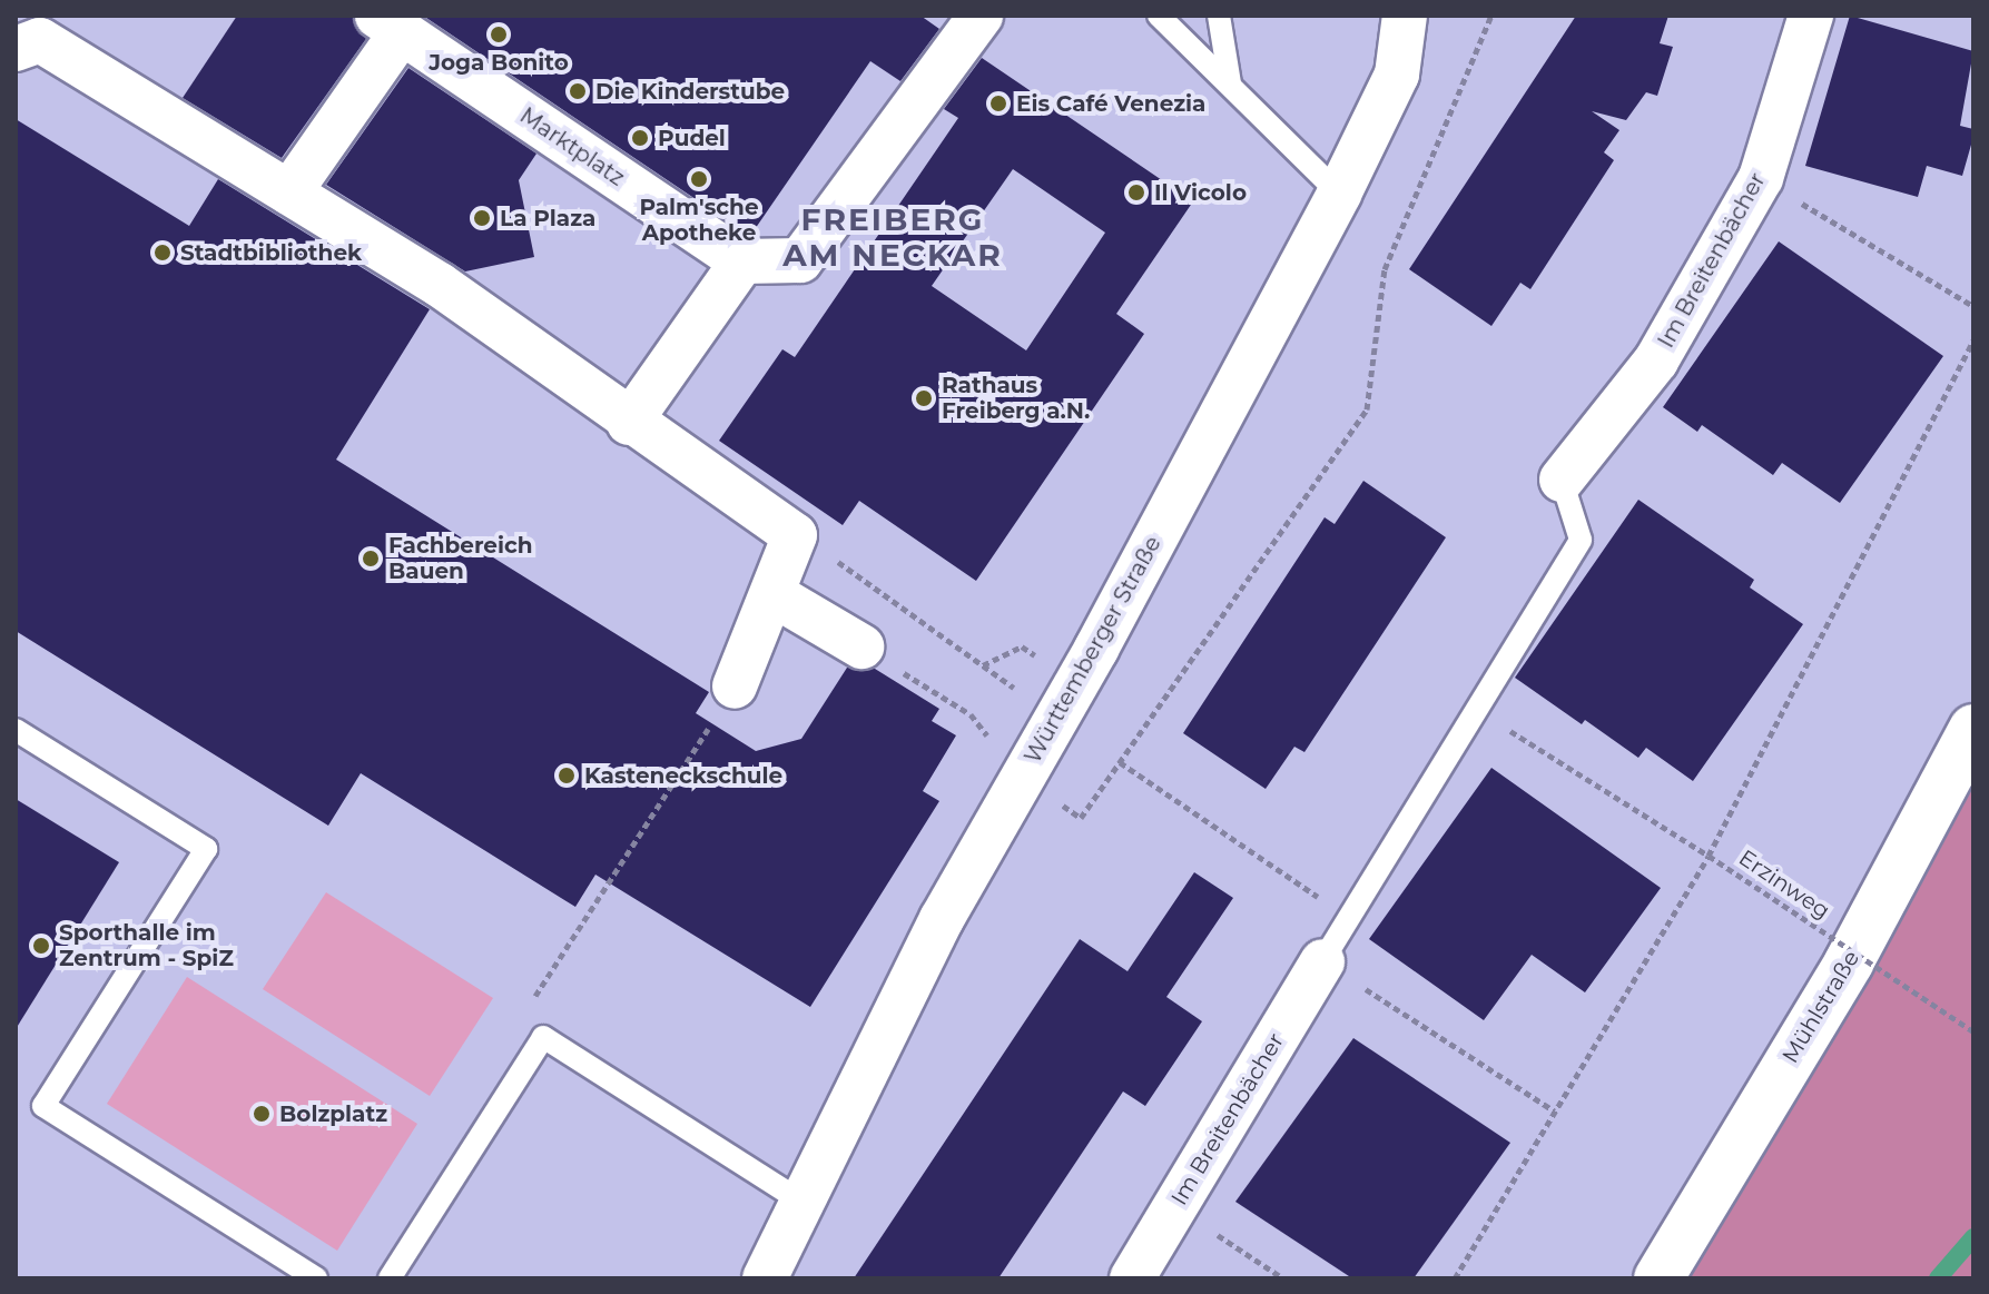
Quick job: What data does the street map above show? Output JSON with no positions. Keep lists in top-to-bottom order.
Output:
{
  "streets": {
    "main road": ["Mühlstraße"],
    "street": ["Marktplatz", "Im Breitenbächer", "Württemberger Straße"],
    "path": ["Erzinweg"]
  },
  "districts": ["FREIBERG AM NECKAR"],
  "places": [
    "Joga Bonito",
    "Die Kinderstube",
    "Eis Café Venezia",
    "Pudel",
    "Palm'sche Apotheke",
    "Il Vicolo",
    "La Plaza",
    "Stadtbibliothek",
    "Rathaus Freiberg a.N.",
    "Fachbereich Bauen",
    "Kasteneckschule",
    "Sporthalle im Zentrum - SpiZ",
    "Bolzplatz"
  ]
}
